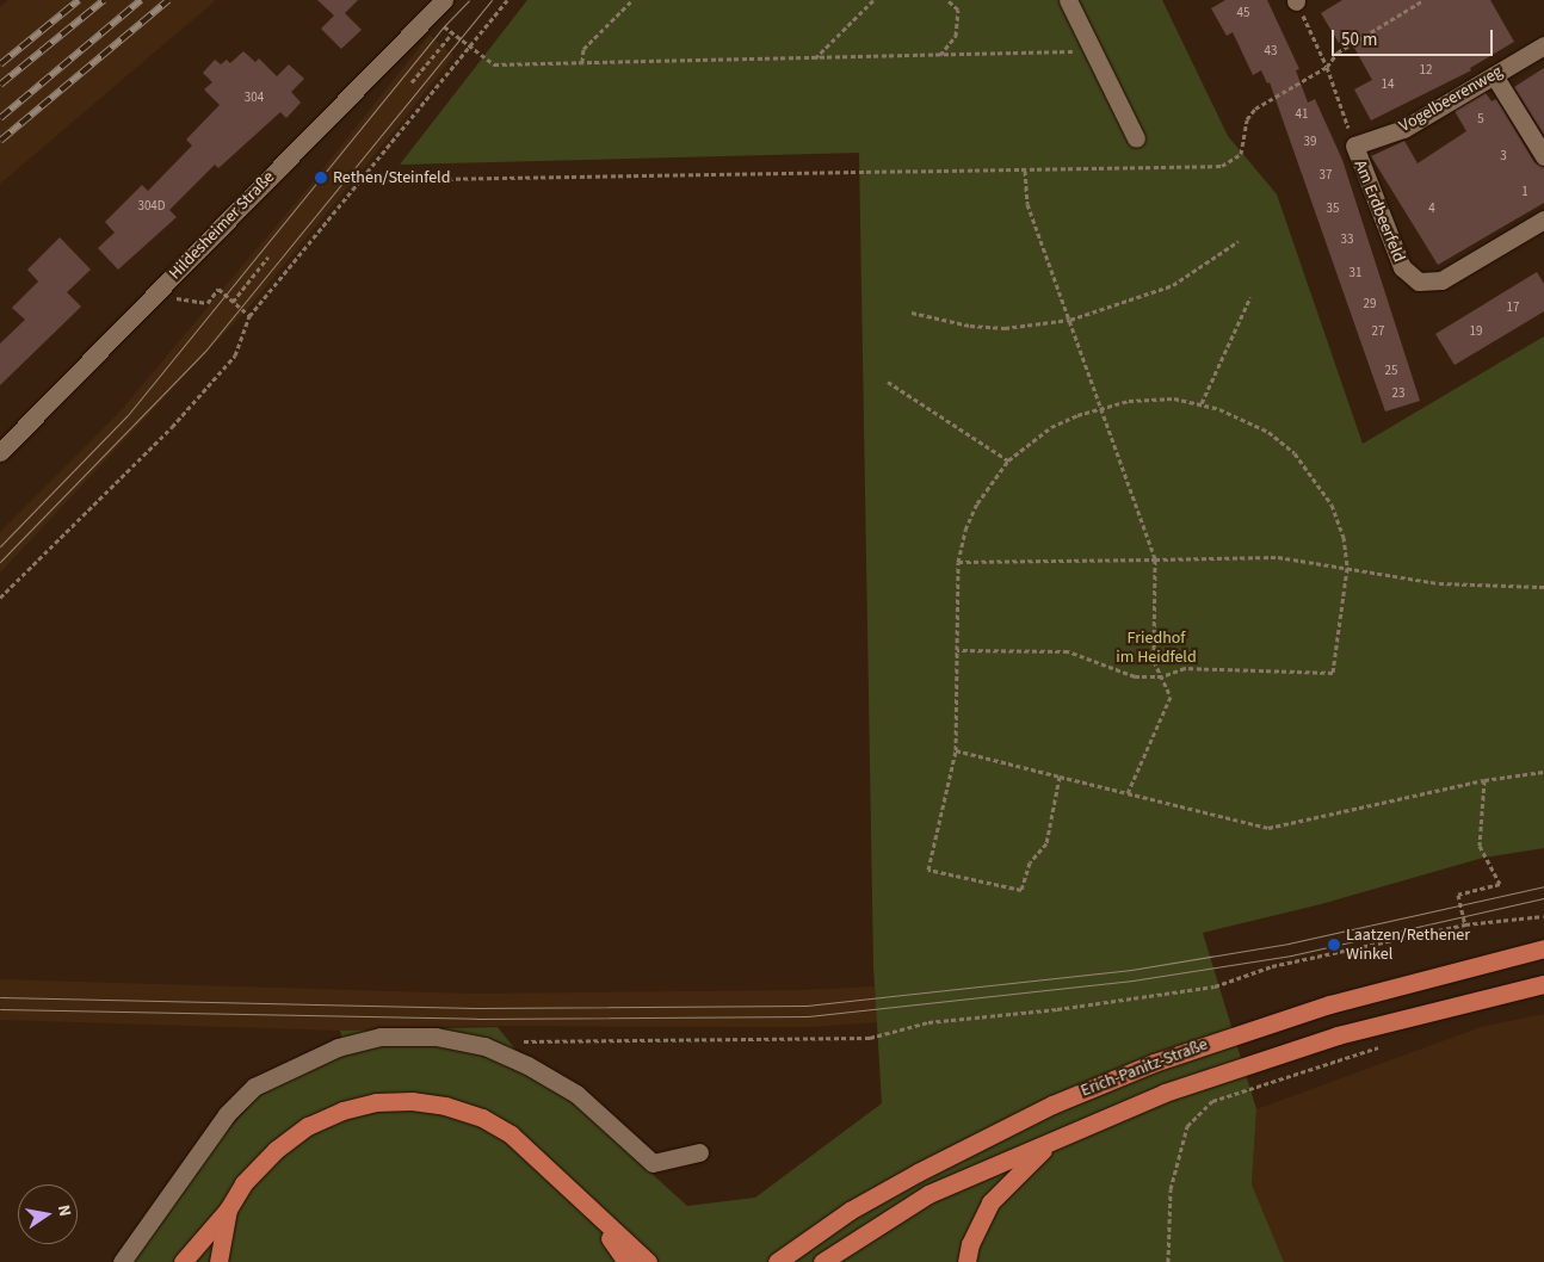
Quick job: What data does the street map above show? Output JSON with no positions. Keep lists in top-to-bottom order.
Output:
{
  "streets": {
    "main road": ["Erich-Panitz-Straße"],
    "street": ["Vogelbeerenweg", "Am Erdbeerfeld", "Hildesheimer Straße"]
  },
  "crossings": [
    ["Vogelbeerenweg", "Am Erdbeerfeld"]
  ],
  "parks": ["Friedhof im Heidfeld"],
  "places": ["Rethen/Steinfeld", "Laatzen/Rethener Winkel"],
  "house_numbers": [
    "45",
    "43",
    "12",
    "14",
    "304",
    "41",
    "5",
    "39",
    "3",
    "37",
    "1",
    "304D",
    "35",
    "4",
    "33",
    "31",
    "29",
    "17",
    "27",
    "19",
    "25",
    "23"
  ],
  "scale_bar": "50 m",
  "north": "right"
}
